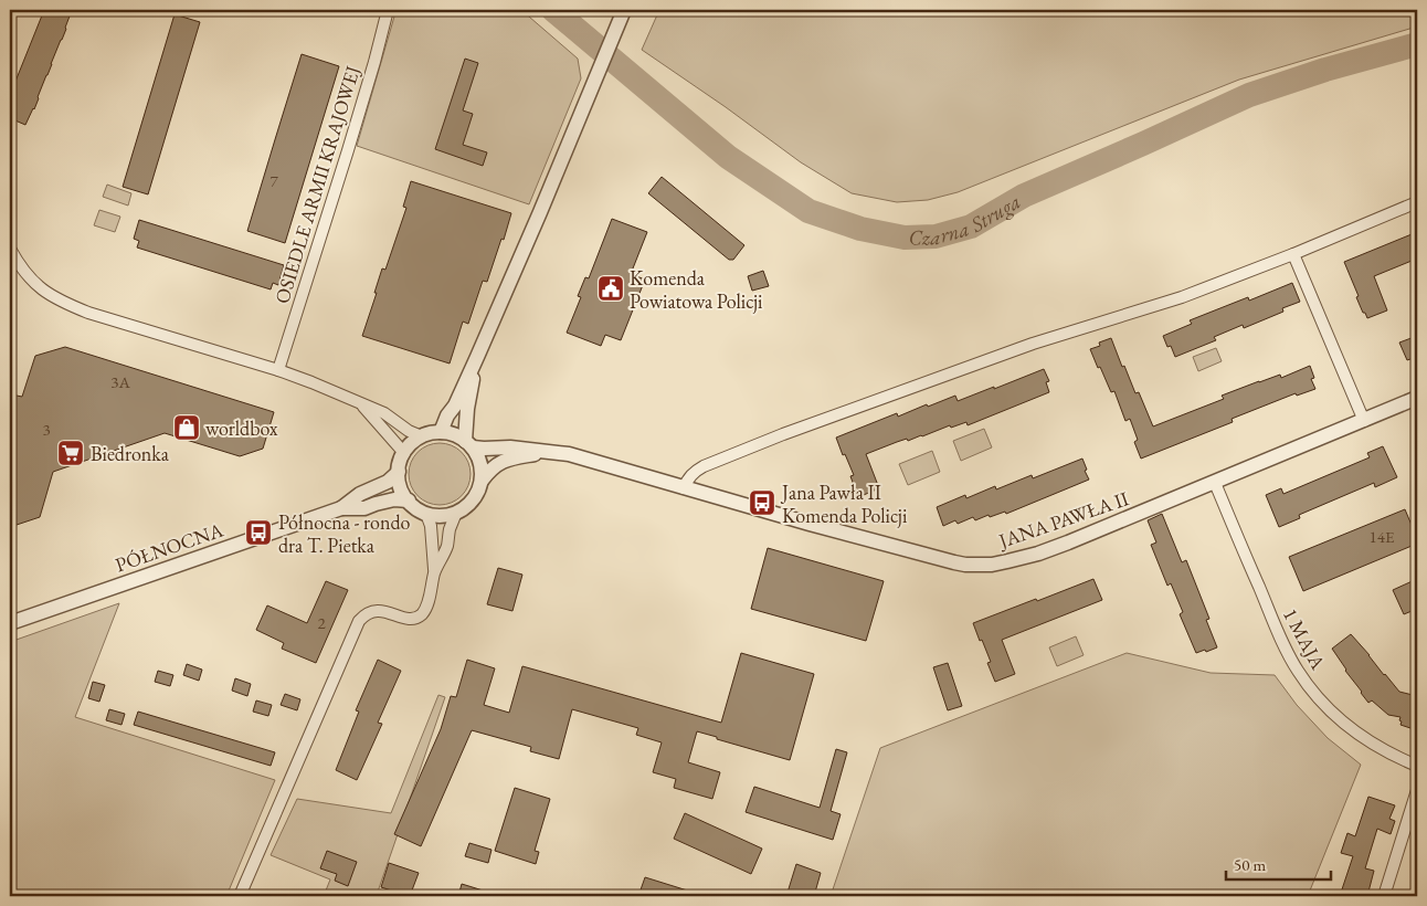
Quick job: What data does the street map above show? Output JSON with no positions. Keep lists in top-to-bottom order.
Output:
{
  "streets": {
    "street": [
      "OSIEDLE ARMII KRAJOWEJ",
      "JANA PAWŁA II",
      "PÓŁNOCNA",
      "1 MAJA"
    ]
  },
  "crossings": [
    ["JANA PAWŁA II", "1 MAJA"]
  ],
  "water": ["Czarna Struga"],
  "places": {
    "public building": ["Komenda Powiatowa Policji"],
    "shop": ["worldbox"],
    "supermarket": ["Biedronka"],
    "bus stop": ["Jana Pawła II Komenda Policji", "Północna - rondo dra T. Pietka"]
  },
  "house_numbers": [
    "7",
    "3A",
    "3",
    "14E",
    "2"
  ],
  "scale_bar": "50 m"
}
